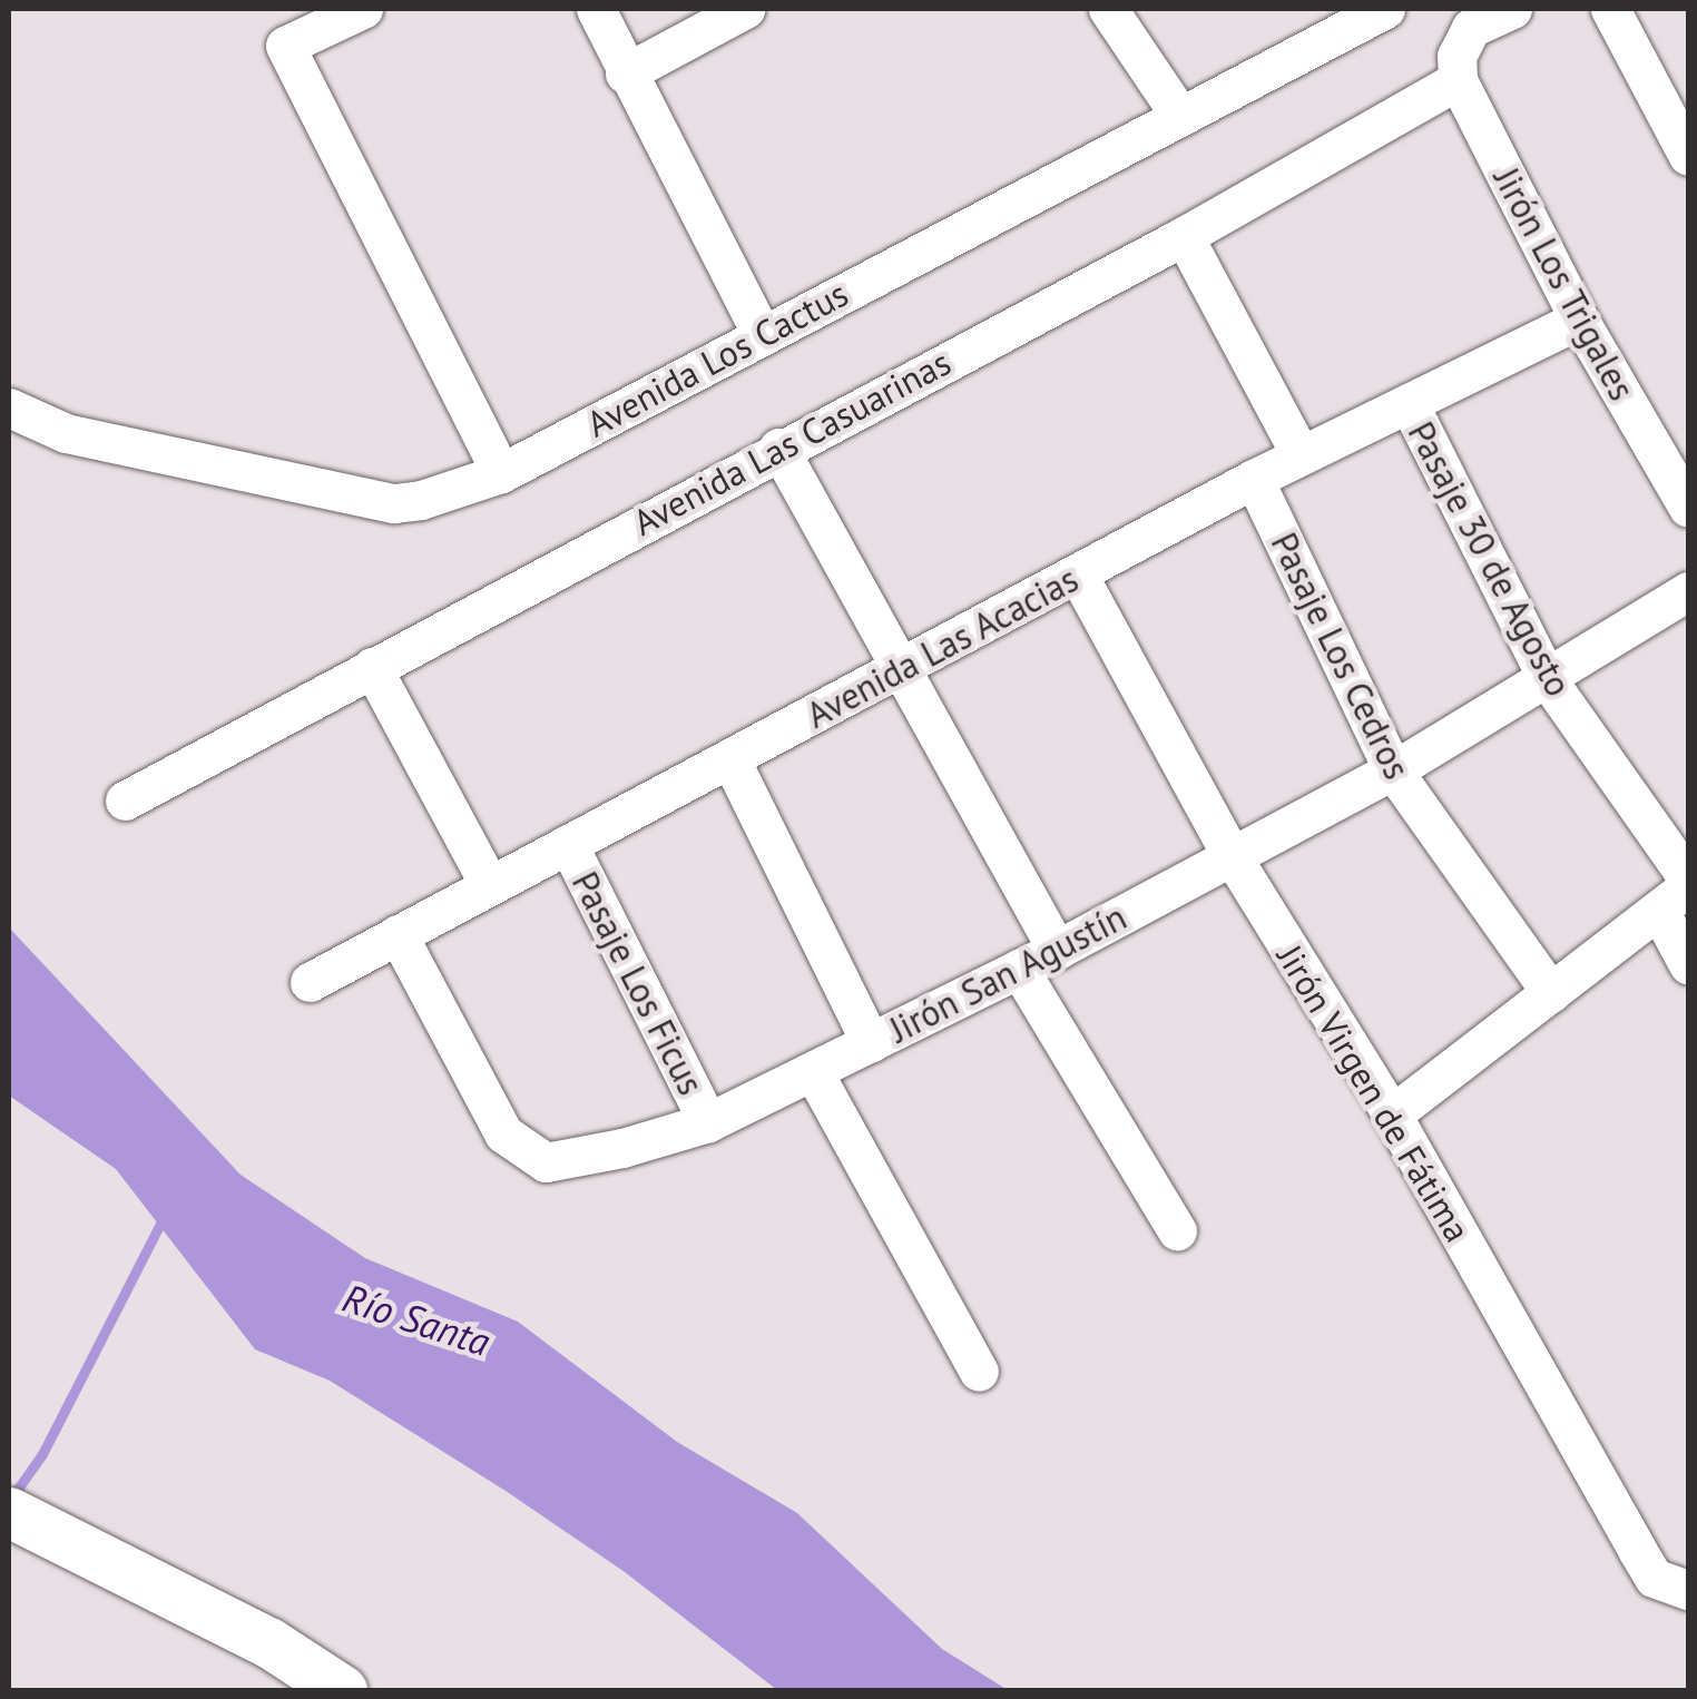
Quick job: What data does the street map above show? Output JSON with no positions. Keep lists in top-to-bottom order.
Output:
{
  "streets": {
    "street": [
      "Jirón Los Trigales",
      "Avenida Los Cactus",
      "Avenida Las Casuarinas",
      "Pasaje 30 de Agosto",
      "Avenida Las Acacias",
      "Pasaje Los Cedros",
      "Jirón San Agustín",
      "Pasaje Los Ficus",
      "Jirón Virgen de Fátima"
    ]
  },
  "crossings": [
    ["Jirón Los Trigales", "Avenida Las Casuarinas"],
    ["Jirón Los Trigales", "Avenida Las Acacias"],
    ["Pasaje 30 de Agosto", "Avenida Las Acacias"],
    ["Pasaje 30 de Agosto", "Jirón San Agustín"],
    ["Avenida Las Acacias", "Pasaje Los Cedros"],
    ["Avenida Las Acacias", "Jirón San Agustín"],
    ["Avenida Las Acacias", "Pasaje Los Ficus"],
    ["Avenida Las Acacias", "Jirón Virgen de Fátima"],
    ["Pasaje Los Cedros", "Jirón San Agustín"],
    ["Jirón San Agustín", "Pasaje Los Ficus"],
    ["Jirón San Agustín", "Jirón Virgen de Fátima"]
  ],
  "water": ["Río Santa"]
}
